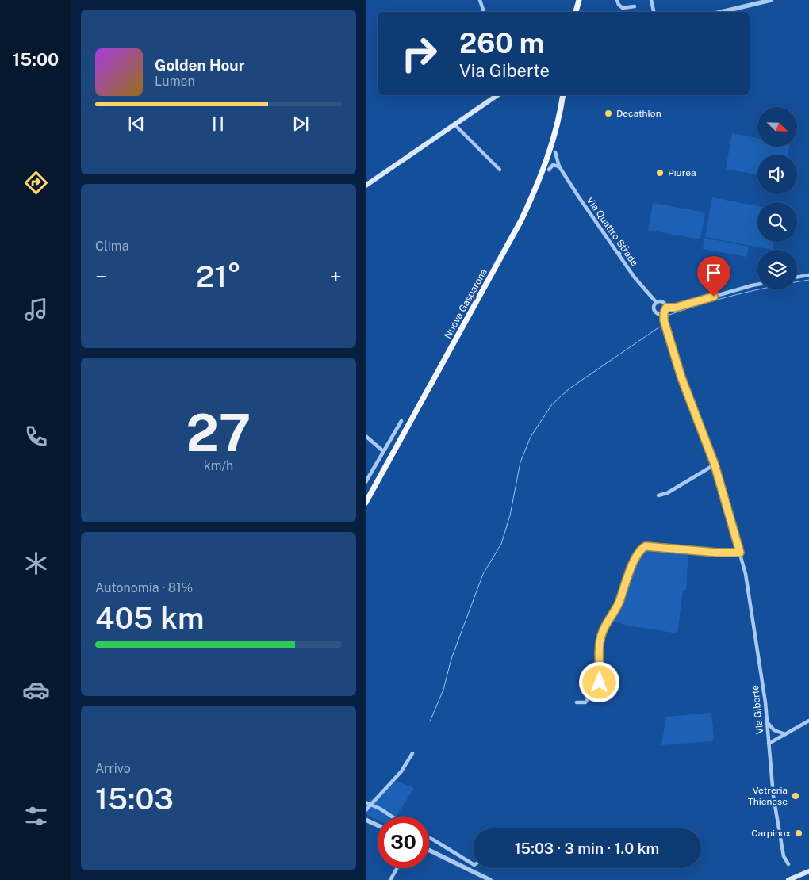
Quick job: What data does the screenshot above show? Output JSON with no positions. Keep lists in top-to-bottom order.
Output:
{
  "streets": {
    "main road": ["Nuova Gasparona"],
    "street": ["Via Quattro Strade", "Via Giberte"]
  },
  "crossings": [
    ["Via Quattro Strade", "Via Giberte"]
  ],
  "places": [
    "Decathlon",
    "Piurea",
    "Vetreria Thienese",
    "Carpinox"
  ],
  "north": "bottom right",
  "page": {
    "tabs": "15:00",
    "turn": ["260 m", "Via Giberte"],
    "song": ["Golden Hour", "Lumen"],
    "tile": [
      "Clima",
      ["27", "km/h"],
      ["Autonomia · 81%", "405 km"],
      ["Arrivo", "15:03"]
    ],
    "heat": ["−", "21°", "+"],
    "limit": "30",
    "trip": "15:03 · 3 min · 1.0 km"
  }
}
